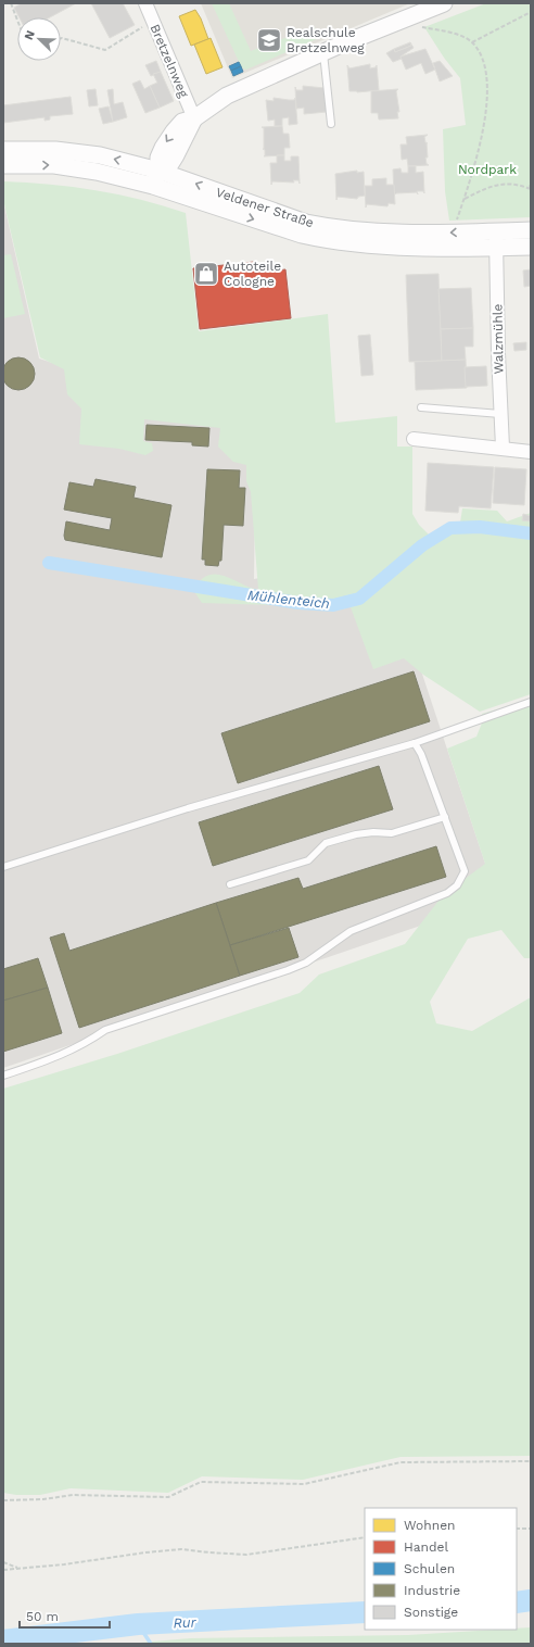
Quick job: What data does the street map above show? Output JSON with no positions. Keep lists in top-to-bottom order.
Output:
{
  "streets": {
    "street": ["Bretzelnweg", "Veldener Straße", "Walzmühle"]
  },
  "crossings": [
    ["Veldener Straße", "Walzmühle"]
  ],
  "water": ["Mühlenteich", "Rur"],
  "parks": ["Nordpark"],
  "places": {
    "school or university": ["Realschule Bretzelnweg"],
    "shop": ["Autoteile Cologne"]
  },
  "legend": [
    "Wohnen",
    "Handel",
    "Schulen",
    "Industrie",
    "Sonstige"
  ],
  "scale_bar": "50 m",
  "north": "top left"
}
